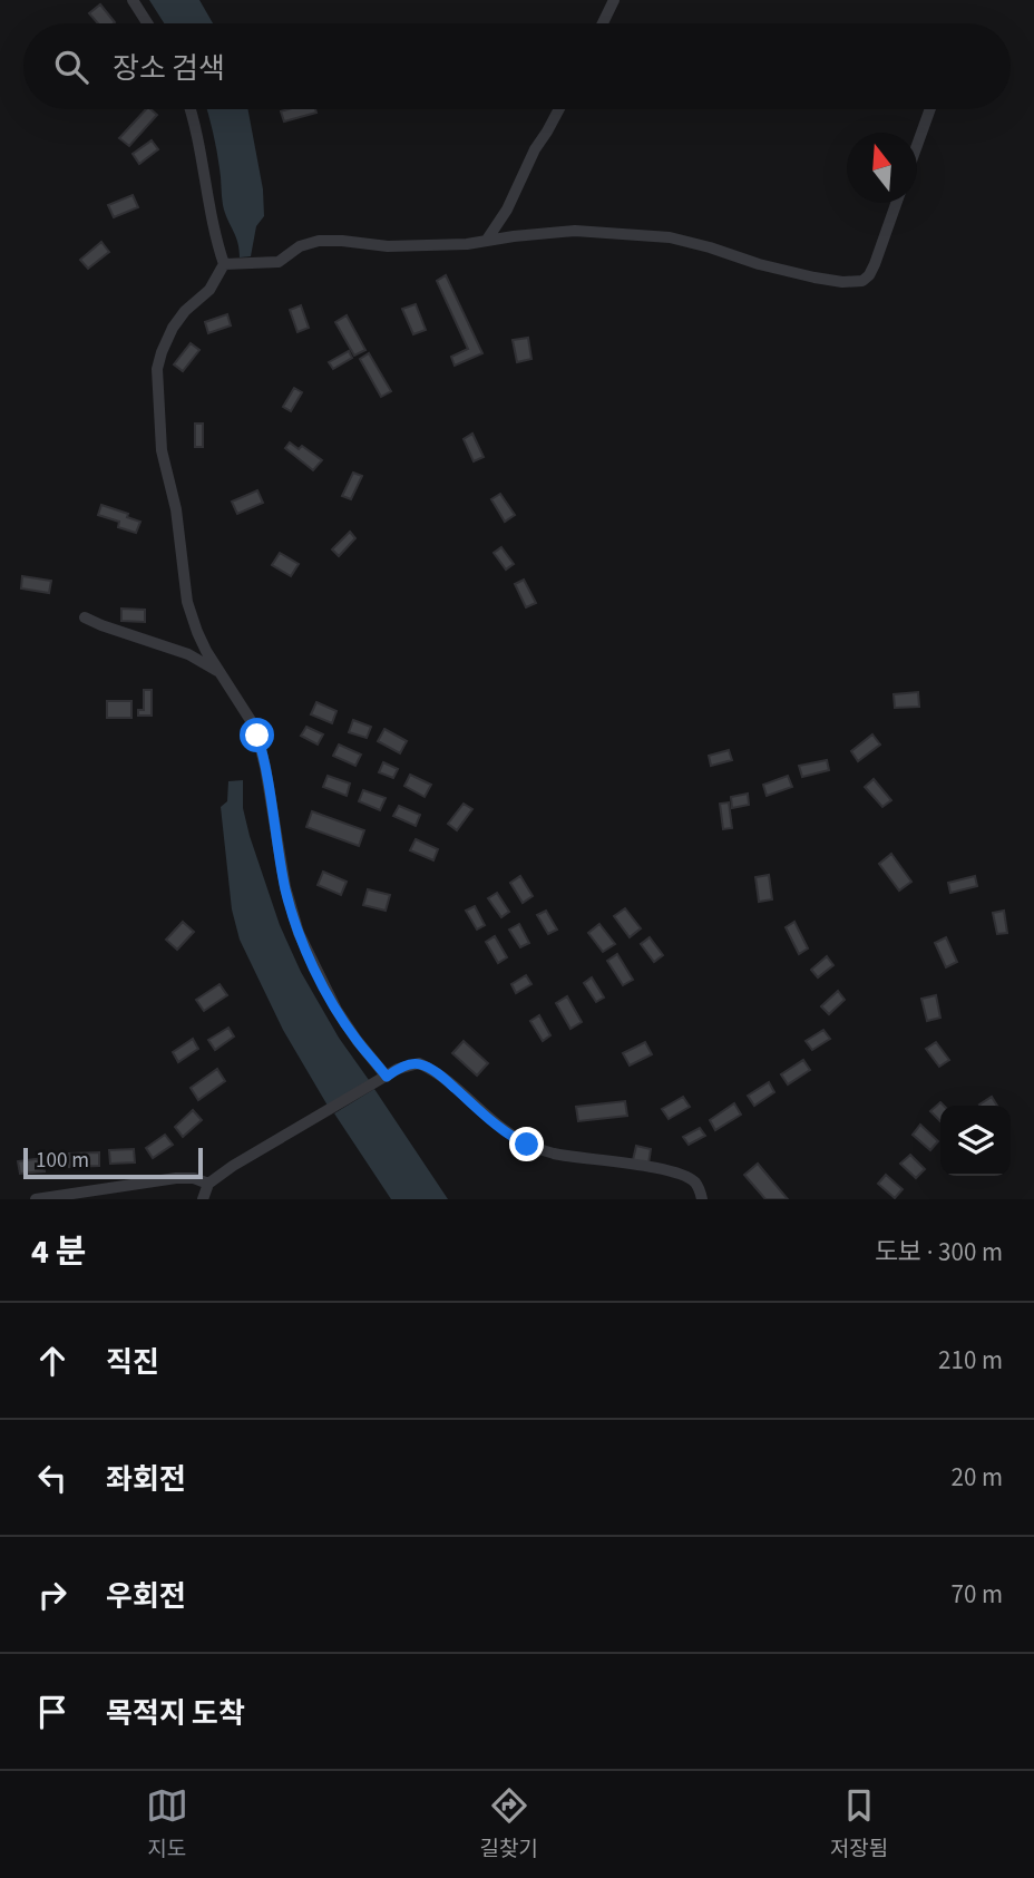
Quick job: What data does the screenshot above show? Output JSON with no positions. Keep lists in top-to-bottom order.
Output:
{
  "scale_bar": "100 m",
  "north": "top",
  "page": {
    "search": "장소 검색",
    "scale": "100 m",
    "heading": ["4 분", "도보 · 300 m"],
    "list": [
      ["직진", "210 m"],
      ["좌회전", "20 m"],
      ["우회전", "70 m"],
      "목적지 도착"
    ],
    "nav": ["지도", "길찾기", "저장됨"]
  }
}
